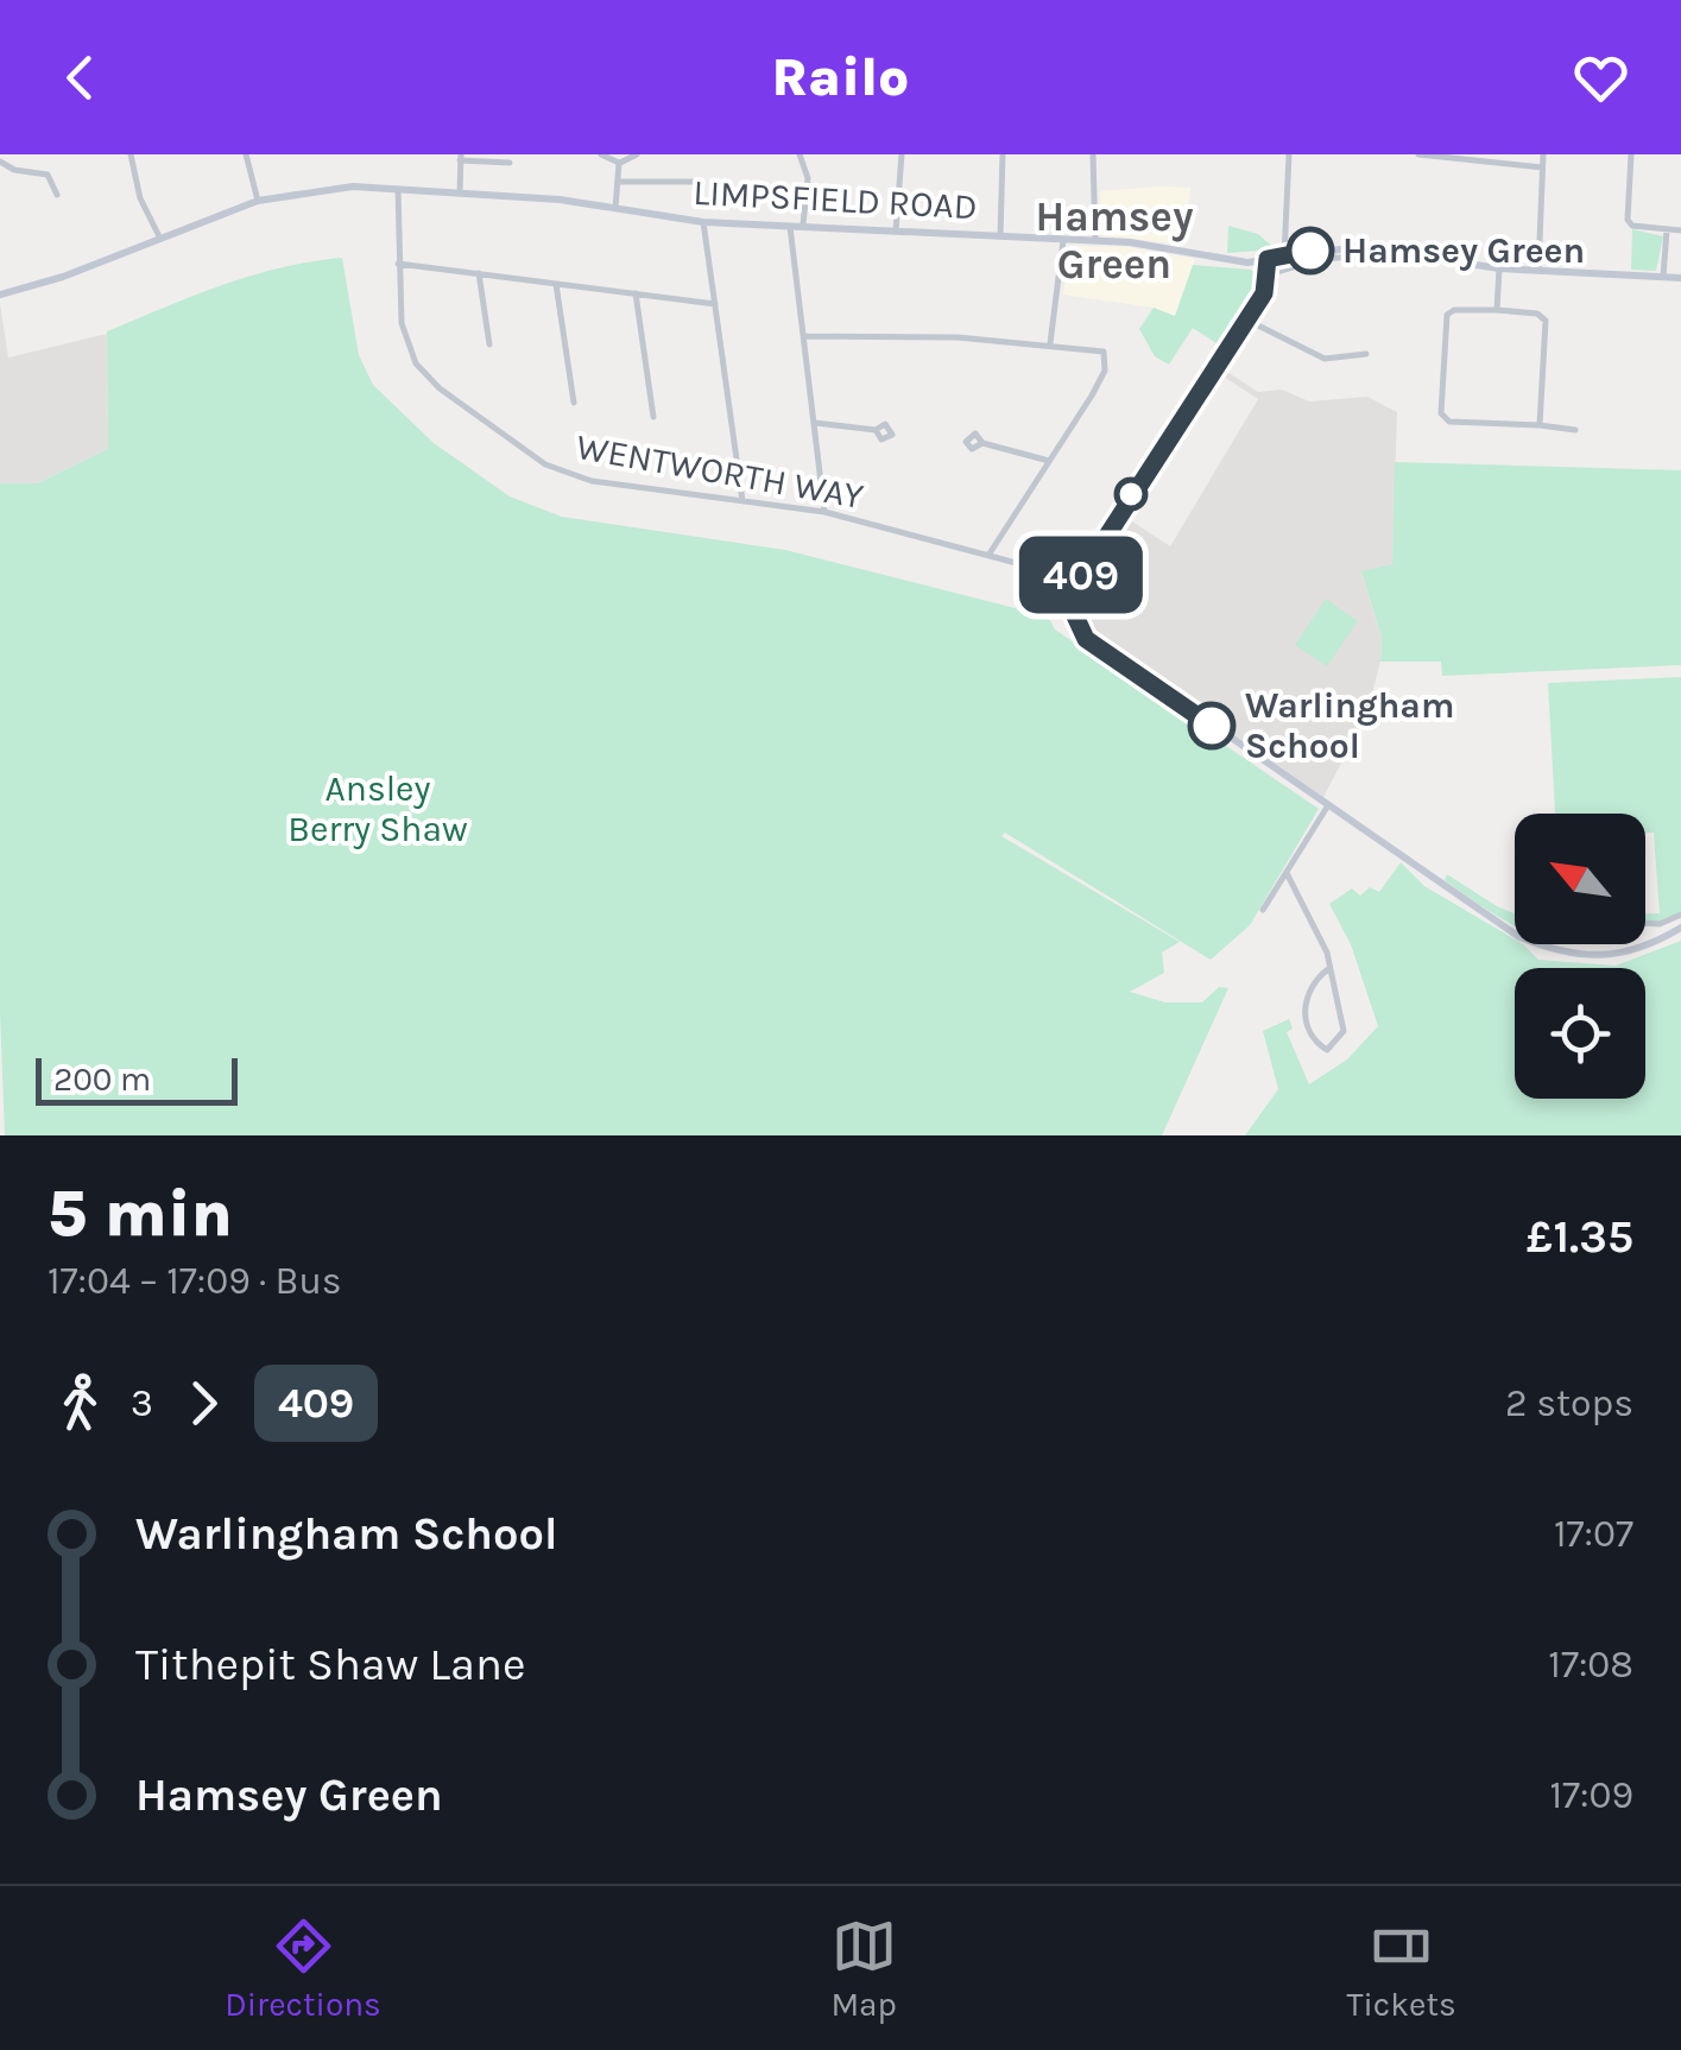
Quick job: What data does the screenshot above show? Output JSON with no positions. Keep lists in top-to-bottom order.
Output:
{
  "streets": {
    "main road": ["LIMPSFIELD ROAD"],
    "street": ["WENTWORTH WAY"]
  },
  "crossings": [
    ["LIMPSFIELD ROAD", "WENTWORTH WAY"]
  ],
  "districts": ["Hamsey Green"],
  "parks": ["Ansley Berry Shaw"],
  "places": ["Hamsey Green", "Warlingham School"],
  "lines": ["bus line 409"],
  "scale_bar": "200 m",
  "north": "top left",
  "page": {
    "header": "Railo",
    "on_map": "409",
    "scale": "200 m",
    "heading": ["5 min", "17:04 – 17:09 · Bus", "£1.35"],
    "legs": ["3", "409", "2 stops"],
    "list": [
      {
        "name": "Warlingham School",
        "value": "17:07"
      },
      {
        "name": "Tithepit Shaw Lane",
        "value": "17:08"
      },
      {
        "name": "Hamsey Green",
        "value": "17:09"
      }
    ],
    "tabs": ["Directions", "Map", "Tickets"]
  }
}
